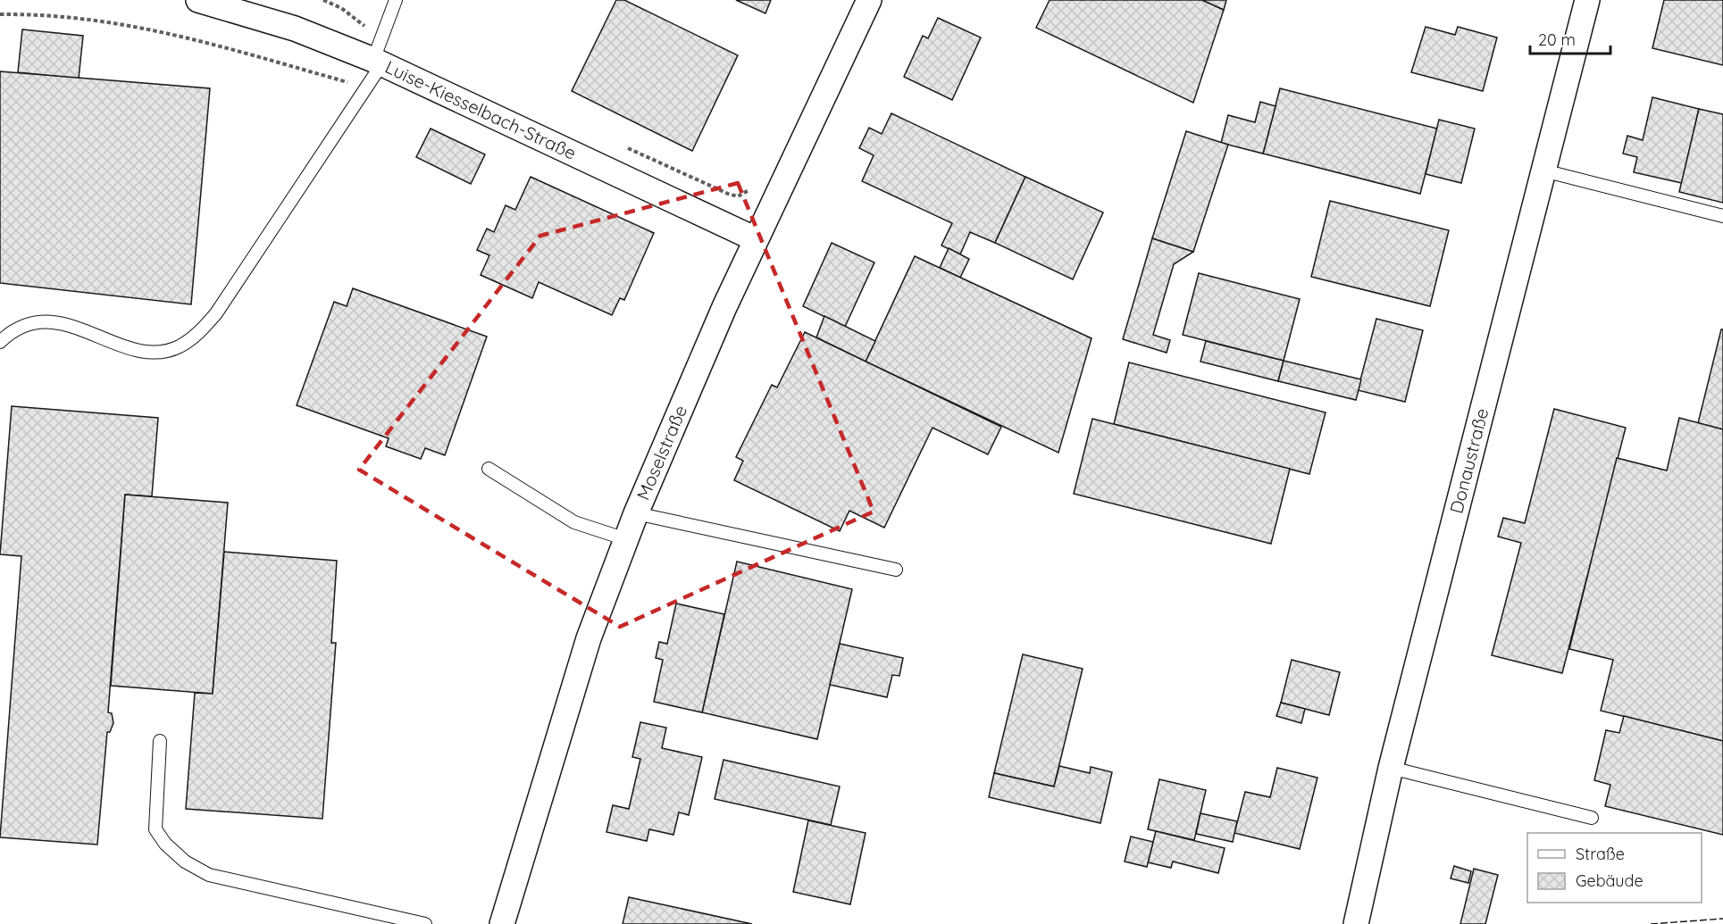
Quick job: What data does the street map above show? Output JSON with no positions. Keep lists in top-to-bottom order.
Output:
{
  "streets": {
    "street": ["Luise-Kiesselbach-Straße", "Moselstraße", "Donaustraße"]
  },
  "crossings": [
    ["Luise-Kiesselbach-Straße", "Moselstraße"]
  ],
  "legend": ["Straße", "Gebäude"],
  "scale_bar": "20 m"
}
